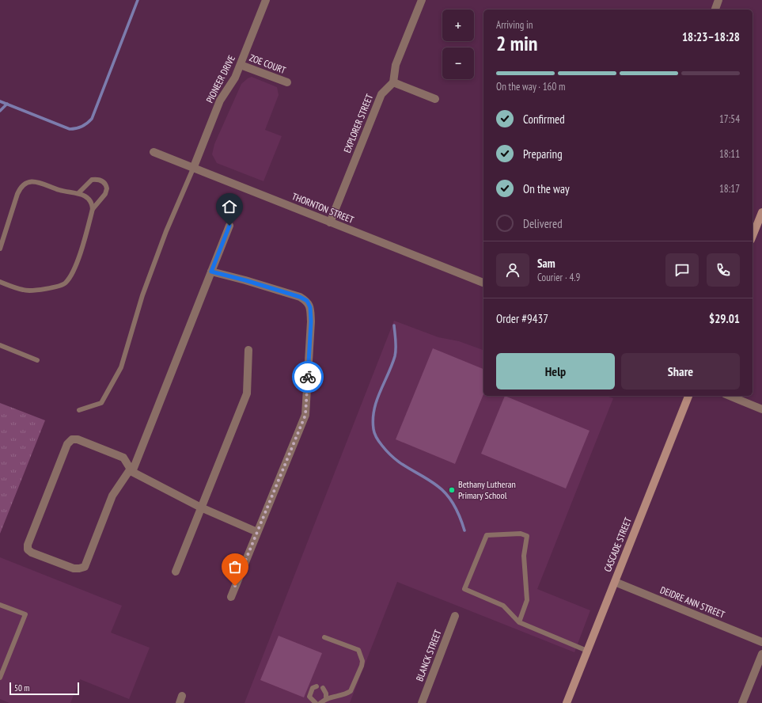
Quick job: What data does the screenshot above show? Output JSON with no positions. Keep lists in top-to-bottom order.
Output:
{
  "streets": {
    "main road": ["CASCADE STREET"],
    "street": [
      "ZOE COURT",
      "PIONEER DRIVE",
      "EXPLORER STREET",
      "THORNTON STREET",
      "DEIDRE ANN STREET",
      "BLANCK STREET"
    ]
  },
  "crossings": [
    ["ZOE COURT", "PIONEER DRIVE"],
    ["PIONEER DRIVE", "THORNTON STREET"],
    ["EXPLORER STREET", "THORNTON STREET"],
    ["CASCADE STREET", "DEIDRE ANN STREET"]
  ],
  "places": ["Bethany Lutheran Primary School"],
  "scale_bar": "50 m",
  "page": {
    "map_buttons": ["+", "−"],
    "heading": ["2 min", "Arriving in", "18:23–18:28"],
    "panel": [
      "Sam",
      "Courier · 4.9",
      "Order #9437",
      "$29.01"
    ],
    "bar": "On the way · 160 m",
    "list": [
      ["Confirmed", "17:54"],
      ["Preparing", "18:11"],
      ["On the way", "18:17"],
      "Delivered"
    ],
    "buttons": ["Help", "Share"],
    "scale": "50 m"
  }
}
